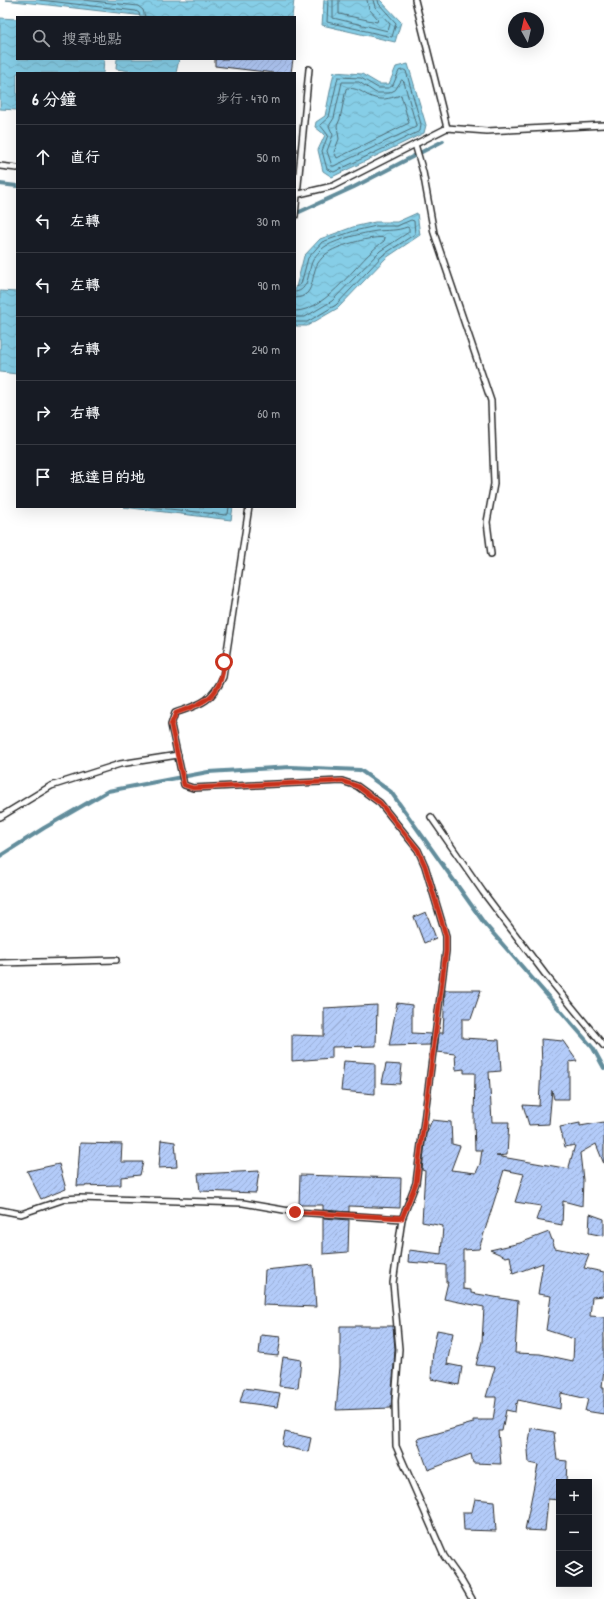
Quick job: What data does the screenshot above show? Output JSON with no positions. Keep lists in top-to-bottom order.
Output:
{
  "north": "top",
  "page": {
    "search": "搜尋地點",
    "heading": ["6 分鐘", "步行 · 470 m"],
    "list": [
      ["直行", "50 m"],
      ["左轉", "30 m"],
      ["左轉", "90 m"],
      ["右轉", "240 m"],
      ["右轉", "60 m"],
      "抵達目的地"
    ],
    "map_buttons": ["+", "−"]
  }
}
